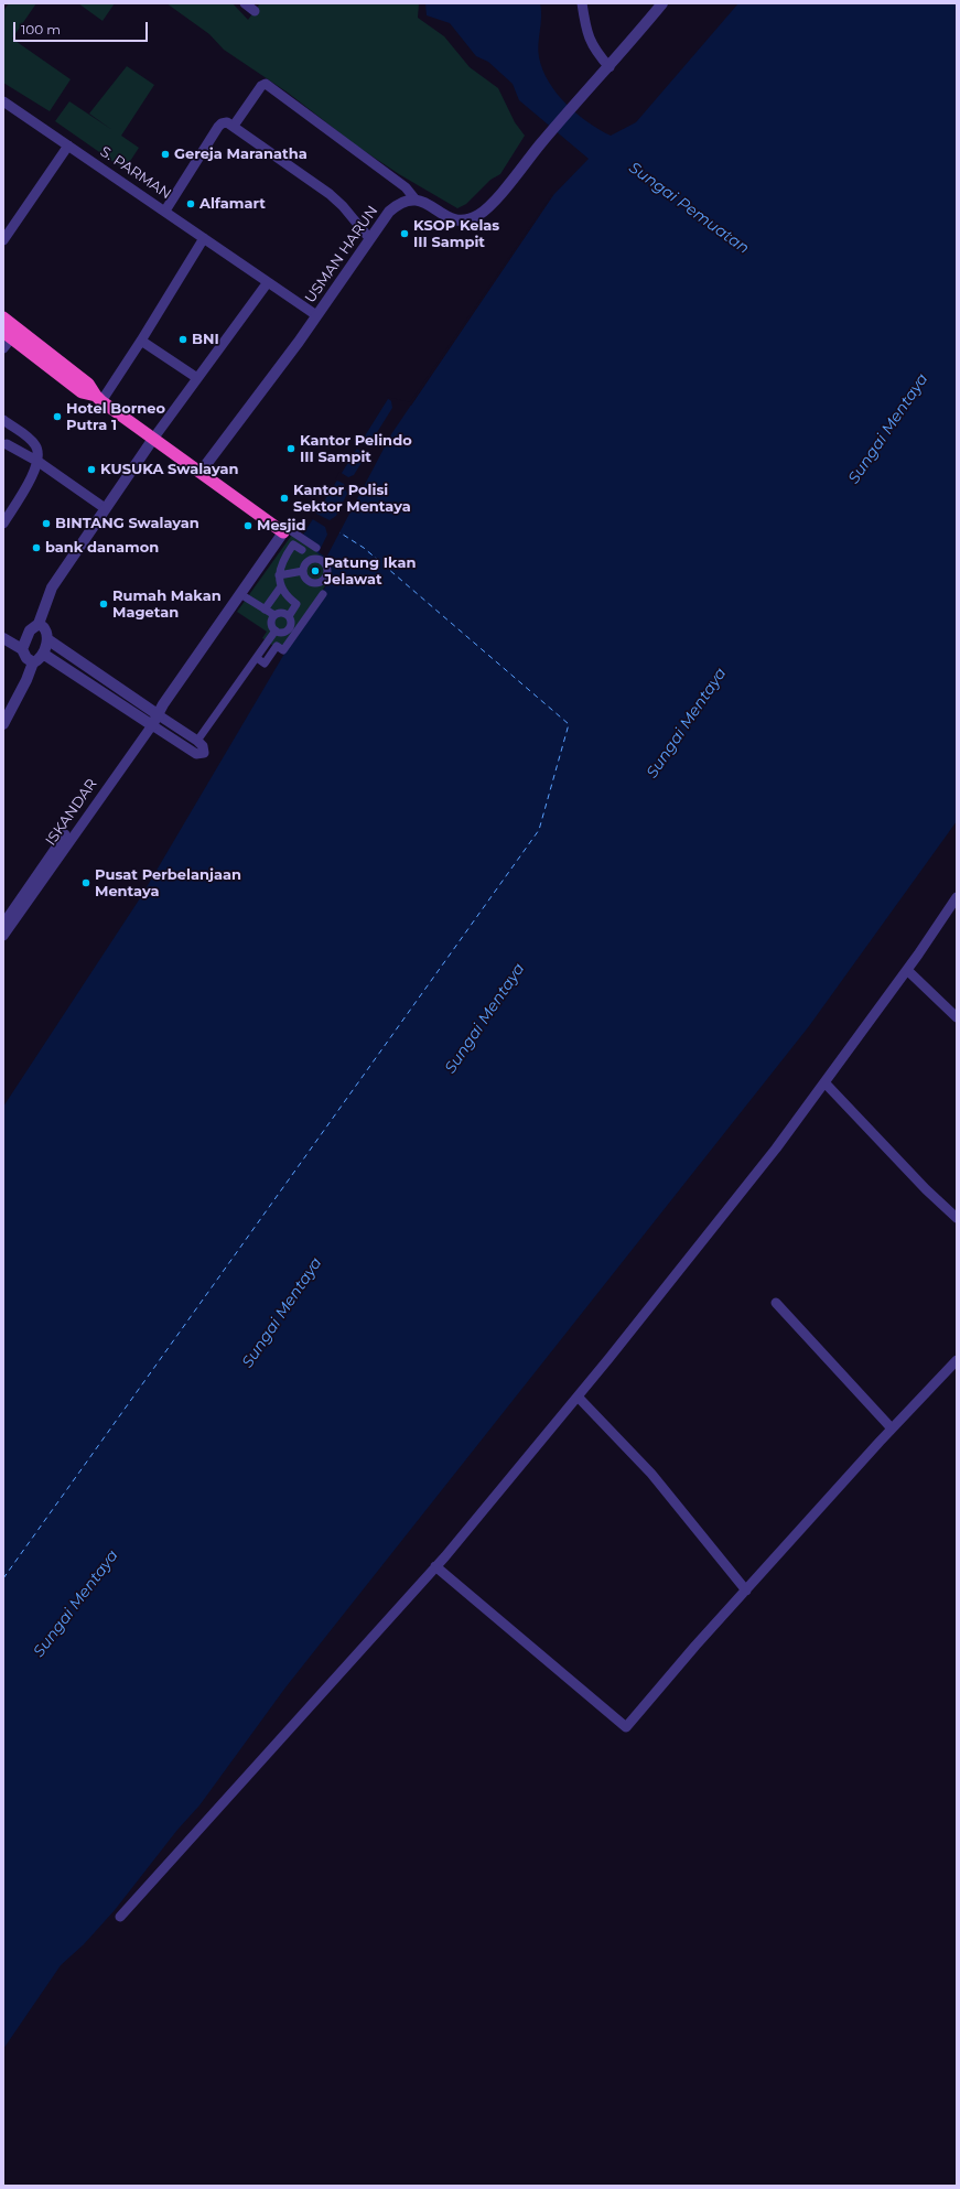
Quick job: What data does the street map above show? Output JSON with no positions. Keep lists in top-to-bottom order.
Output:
{
  "streets": {
    "street": ["S. PARMAN", "USMAN HARUN", "ISKANDAR"]
  },
  "crossings": [
    ["S. PARMAN", "USMAN HARUN"]
  ],
  "water": ["Sungai Pemuatan", "Sungai Mentaya"],
  "places": [
    "Gereja Maranatha",
    "Alfamart",
    "KSOP Kelas III Sampit",
    "BNI",
    "Hotel Borneo Putra 1",
    "Kantor Pelindo III Sampit",
    "KUSUKA Swalayan",
    "Kantor Polisi Sektor Mentaya",
    "BINTANG Swalayan",
    "Mesjid",
    "bank danamon",
    "Patung Ikan Jelawat",
    "Rumah Makan Magetan",
    "Pusat Perbelanjaan Mentaya"
  ],
  "scale_bar": "100 m"
}
